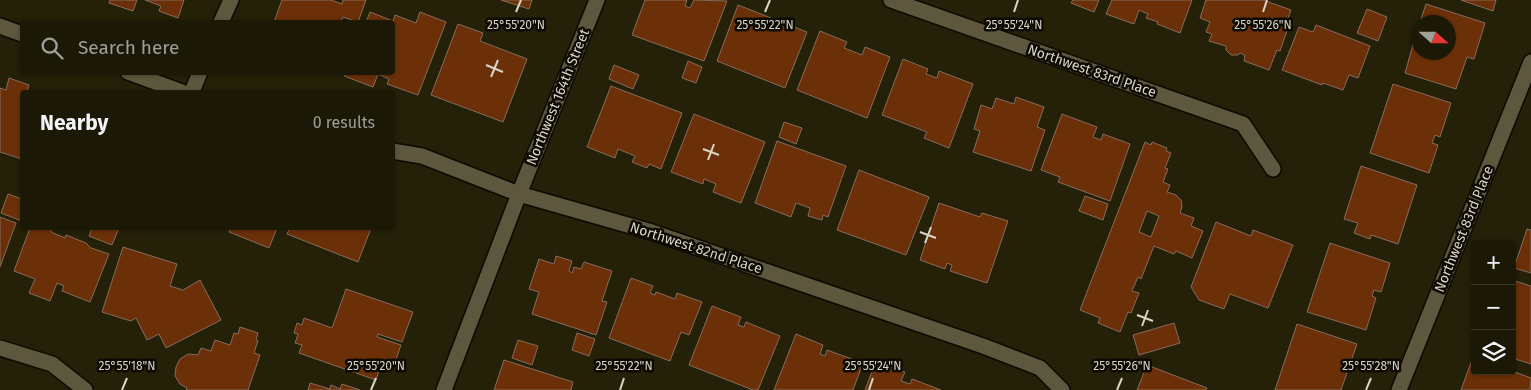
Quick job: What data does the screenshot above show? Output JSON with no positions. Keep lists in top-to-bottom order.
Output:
{
  "streets": {
    "street": ["Northwest 83rd Place", "Northwest 164th Street", "Northwest 82nd Place"]
  },
  "crossings": [
    ["Northwest 164th Street", "Northwest 82nd Place"]
  ],
  "north": "right",
  "page": {
    "search": "Search here",
    "heading": ["Nearby", "0 results"],
    "map_buttons": ["+", "−"]
  },
  "coordinates": [
    "25°55'20\"N",
    "25°55'22\"N",
    "25°55'24\"N",
    "25°55'26\"N",
    "25°55'18\"N",
    "25°55'28\"N"
  ]
}
